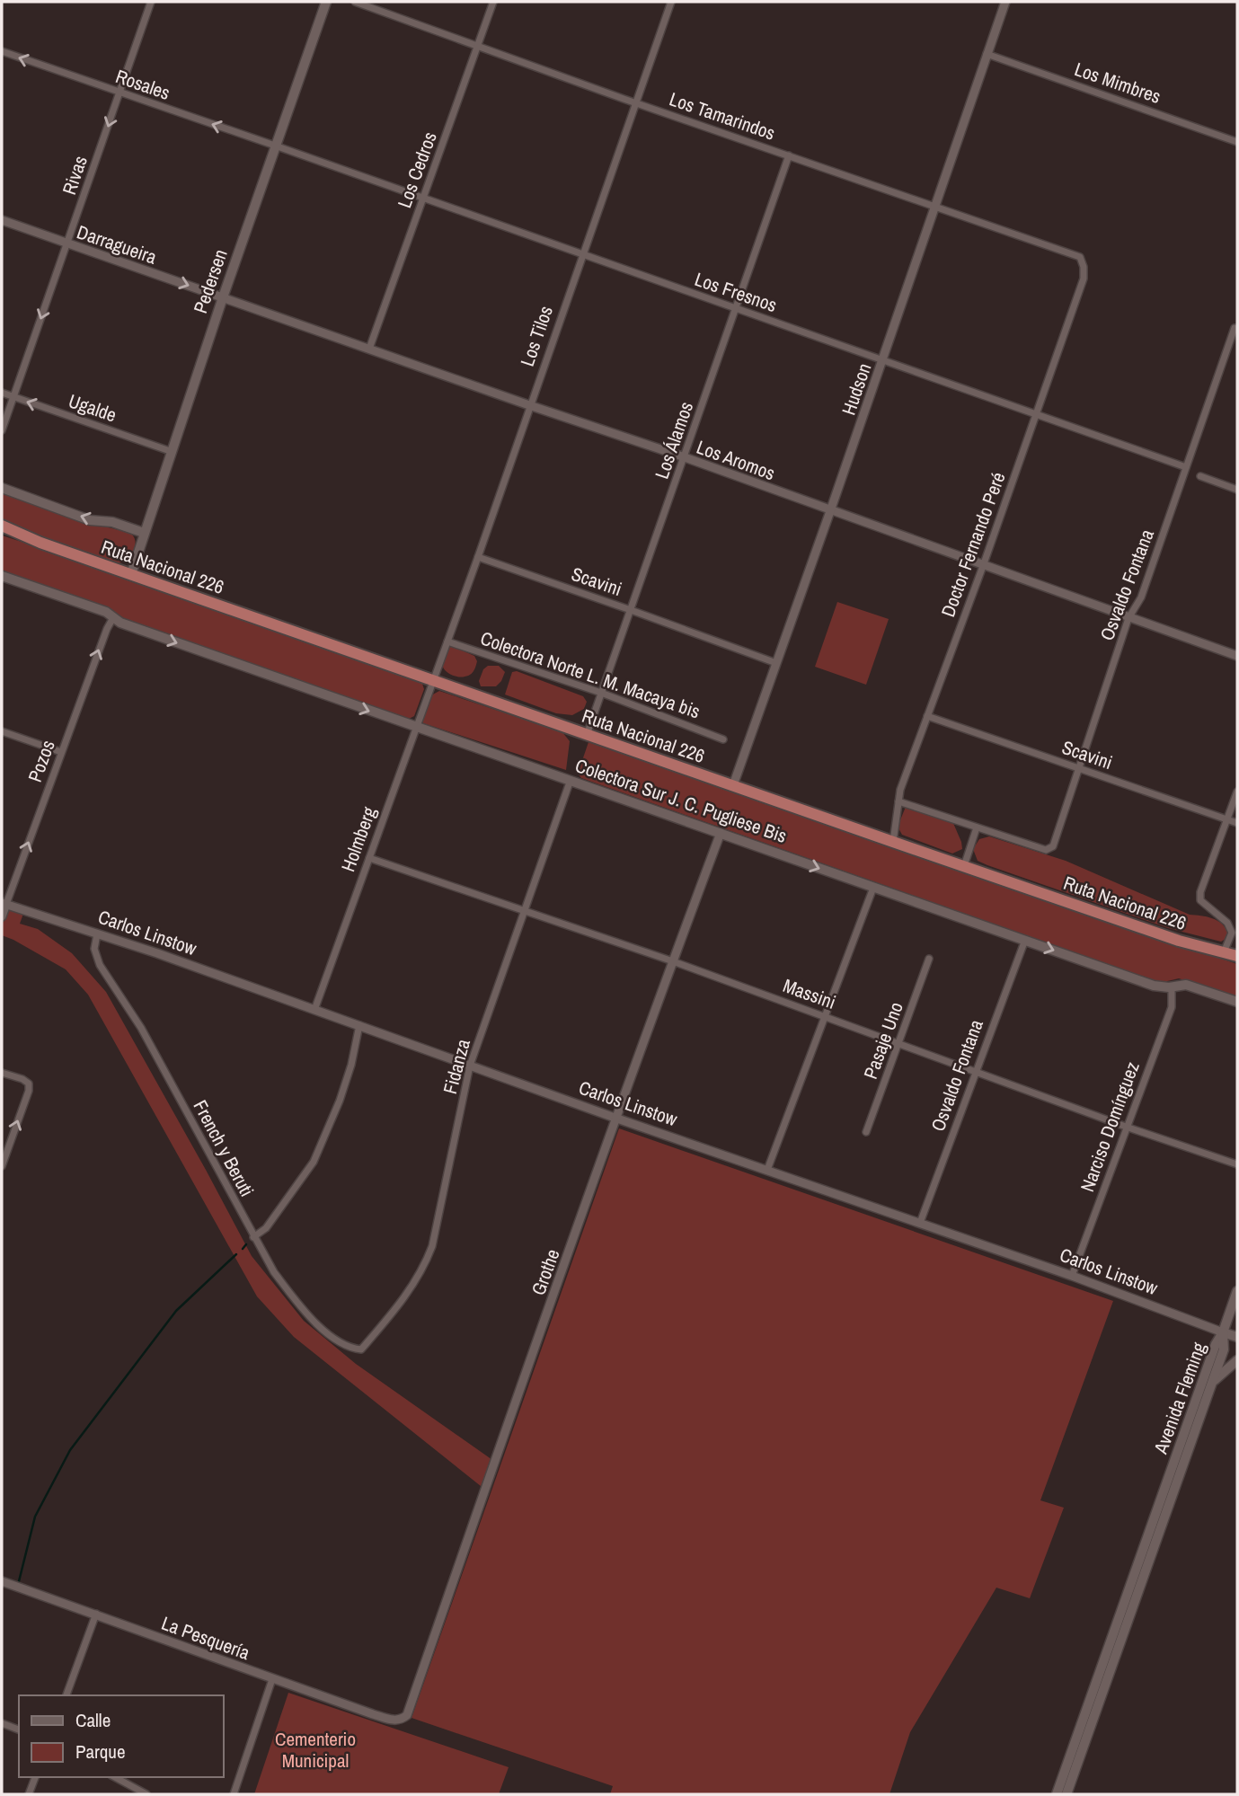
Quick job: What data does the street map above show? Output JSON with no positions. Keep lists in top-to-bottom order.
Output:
{
  "streets": {
    "highway": ["Ruta Nacional 226"],
    "main road": [
      "Pedersen",
      "Colectora Sur J. C. Pugliese Bis",
      "Carlos Linstow",
      "Avenida Fleming"
    ],
    "street": [
      "Los Mimbres",
      "Rosales",
      "Los Tamarindos",
      "Los Cedros",
      "Rivas",
      "Darragueira",
      "Los Fresnos",
      "Los Tilos",
      "Hudson",
      "Ugalde",
      "Los Álamos",
      "Los Aromos",
      "Doctor Fernando Peré",
      "Scavini",
      "Osvaldo Fontana",
      "Colectora Norte L. M. Macaya bis",
      "Pozos",
      "Holmberg",
      "Massini",
      "Pasaje Uno",
      "Fidanza",
      "Narciso Domínguez",
      "French y Beruti",
      "Grothe",
      "La Pesquería"
    ]
  },
  "crossings": [
    ["Los Mimbres", "Hudson"],
    ["Rosales", "Rivas"],
    ["Rosales", "Pedersen"],
    ["Rosales", "Los Fresnos"],
    ["Los Tamarindos", "Los Cedros"],
    ["Los Tamarindos", "Los Tilos"],
    ["Los Tamarindos", "Hudson"],
    ["Los Tamarindos", "Los Álamos"],
    ["Los Tamarindos", "Doctor Fernando Peré"],
    ["Los Cedros", "Los Fresnos"],
    ["Los Cedros", "Los Aromos"],
    ["Rivas", "Darragueira"],
    ["Rivas", "Ugalde"],
    ["Darragueira", "Pedersen"],
    ["Darragueira", "Los Aromos"],
    ["Pedersen", "Los Fresnos"],
    ["Pedersen", "Ugalde"],
    ["Pedersen", "Los Aromos"],
    ["Pedersen", "Ruta Nacional 226"],
    ["Los Fresnos", "Los Tilos"],
    ["Los Fresnos", "Hudson"],
    ["Los Fresnos", "Los Álamos"],
    ["Los Fresnos", "Doctor Fernando Peré"],
    ["Los Fresnos", "Osvaldo Fontana"],
    ["Los Tilos", "Los Aromos"],
    ["Los Tilos", "Ruta Nacional 226"],
    ["Los Tilos", "Scavini"],
    ["Los Tilos", "Colectora Norte L. M. Macaya bis"],
    ["Los Tilos", "Holmberg"],
    ["Hudson", "Los Aromos"],
    ["Hudson", "Ruta Nacional 226"],
    ["Hudson", "Scavini"],
    ["Los Álamos", "Los Aromos"],
    ["Los Álamos", "Ruta Nacional 226"],
    ["Los Álamos", "Scavini"],
    ["Los Álamos", "Colectora Norte L. M. Macaya bis"],
    ["Los Aromos", "Doctor Fernando Peré"],
    ["Los Aromos", "Osvaldo Fontana"],
    ["Doctor Fernando Peré", "Ruta Nacional 226"],
    ["Doctor Fernando Peré", "Scavini"],
    ["Ruta Nacional 226", "Holmberg"],
    ["Scavini", "Osvaldo Fontana"],
    ["Osvaldo Fontana", "Colectora Sur J. C. Pugliese Bis"],
    ["Osvaldo Fontana", "Carlos Linstow"],
    ["Osvaldo Fontana", "Massini"],
    ["Pozos", "Colectora Sur J. C. Pugliese Bis"],
    ["Pozos", "Carlos Linstow"],
    ["Colectora Sur J. C. Pugliese Bis", "Holmberg"],
    ["Colectora Sur J. C. Pugliese Bis", "Fidanza"],
    ["Colectora Sur J. C. Pugliese Bis", "Narciso Domínguez"],
    ["Colectora Sur J. C. Pugliese Bis", "Grothe"],
    ["Holmberg", "Carlos Linstow"],
    ["Holmberg", "Massini"],
    ["Carlos Linstow", "Fidanza"],
    ["Carlos Linstow", "Narciso Domínguez"],
    ["Carlos Linstow", "French y Beruti"],
    ["Carlos Linstow", "Grothe"],
    ["Carlos Linstow", "Avenida Fleming"],
    ["Massini", "Pasaje Uno"],
    ["Massini", "Fidanza"],
    ["Massini", "Narciso Domínguez"],
    ["Massini", "Grothe"],
    ["Fidanza", "French y Beruti"],
    ["Grothe", "La Pesquería"]
  ],
  "one_way": [
    "Rosales",
    "Rivas",
    "Darragueira",
    "Ugalde",
    "Pozos",
    "Colectora Sur J. C. Pugliese Bis"
  ],
  "parks": ["Cementerio Municipal"],
  "legend": ["Calle", "Parque"]
}
